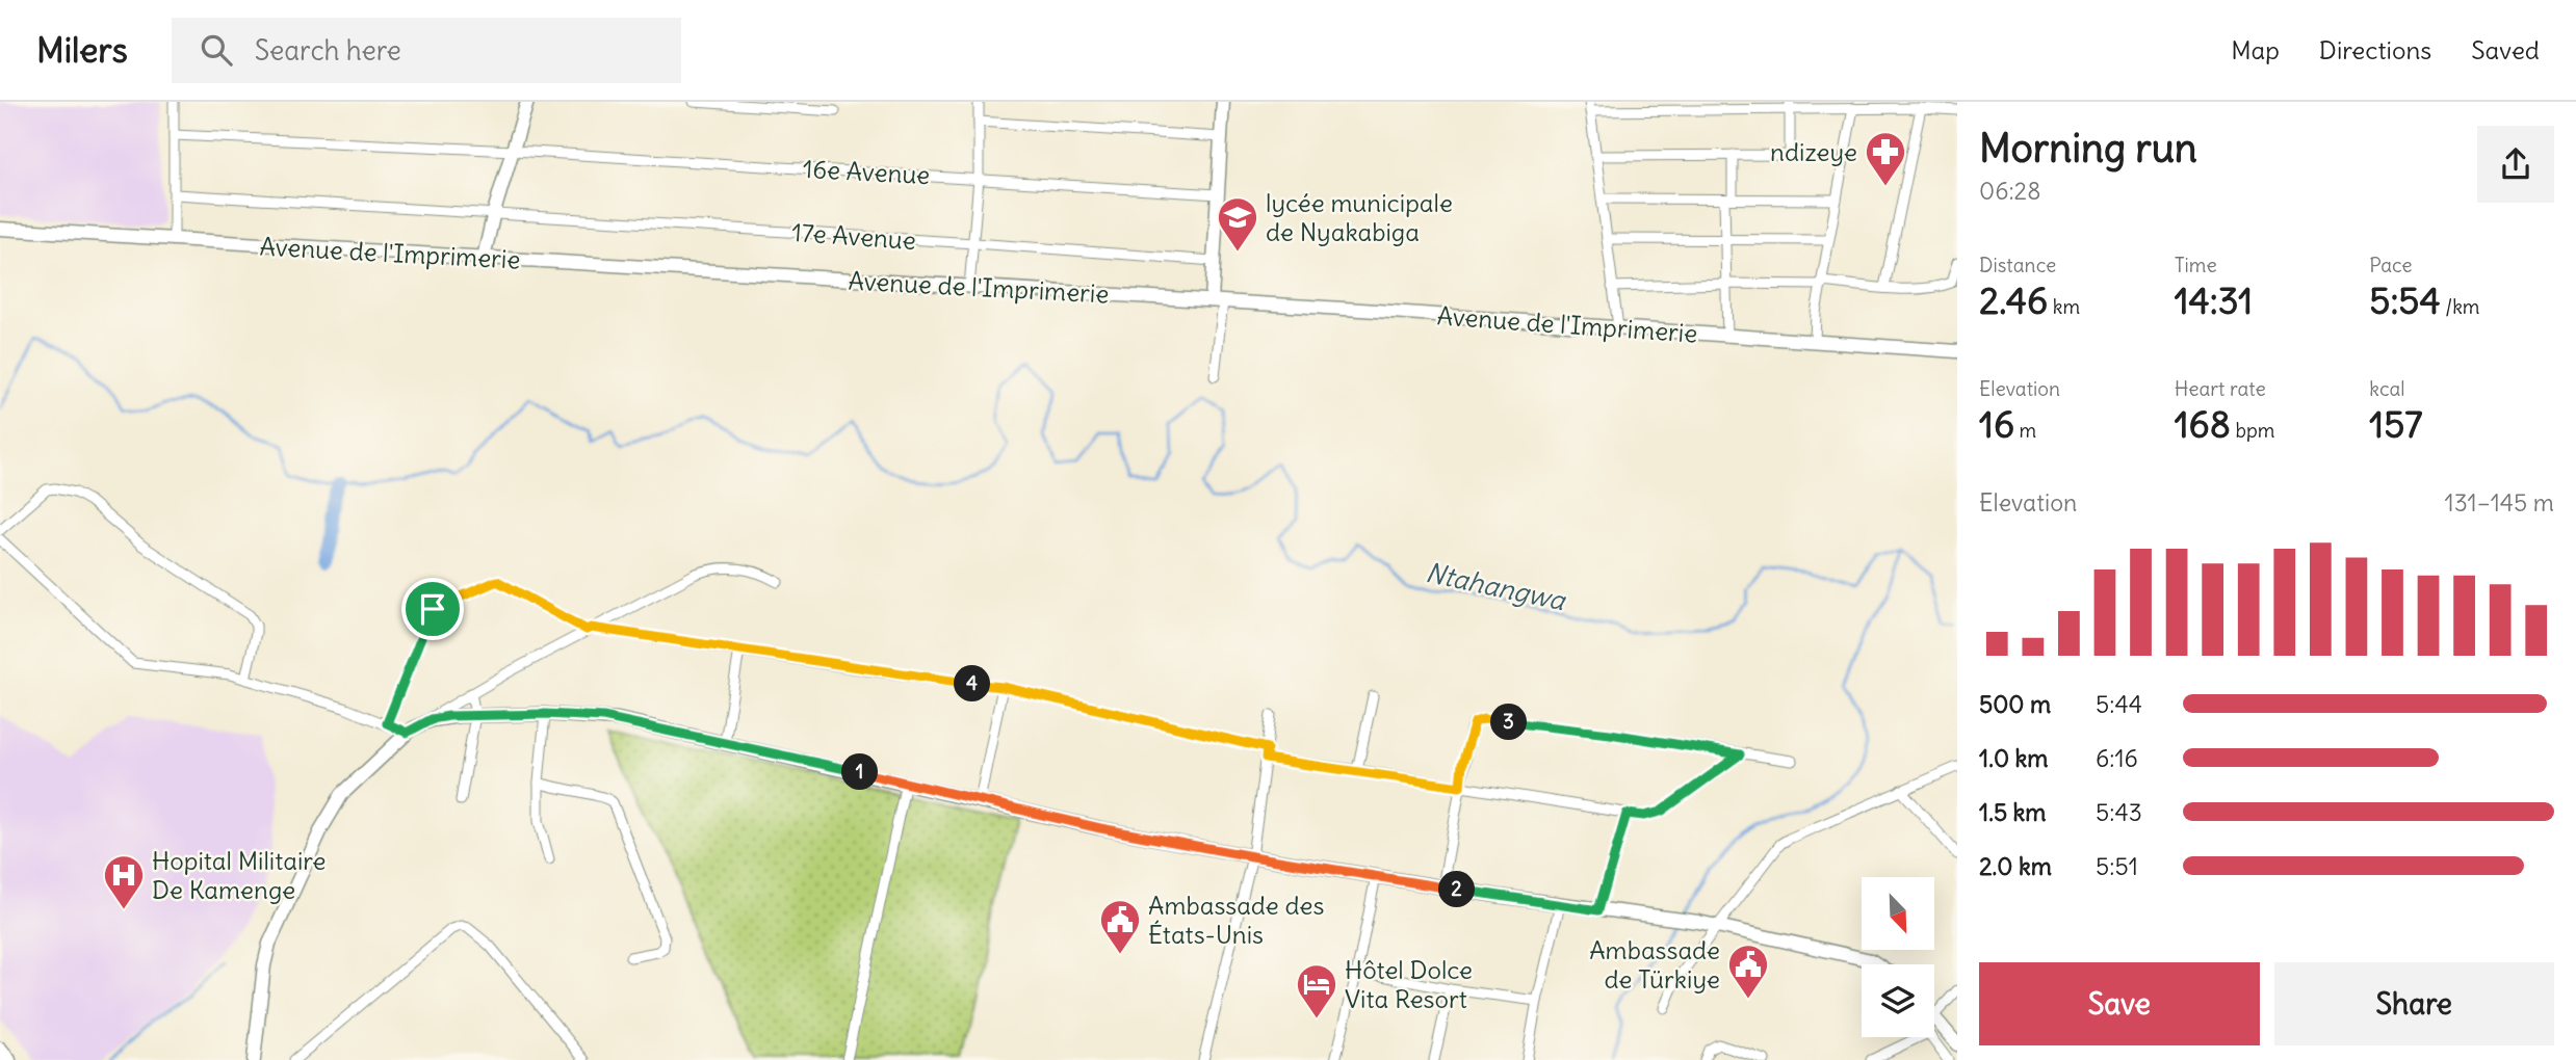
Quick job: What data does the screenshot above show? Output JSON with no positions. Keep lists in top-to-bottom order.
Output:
{
  "streets": {
    "street": ["16e Avenue", "17e Avenue", "Avenue de l'Imprimerie"]
  },
  "water": ["Ntahangwa"],
  "places": {
    "pharmacy": ["ndizeye"],
    "school or university": ["lycée municipale de Nyakabiga"],
    "hospital": ["Hopital Militaire De Kamenge"],
    "public building": ["Ambassade des États-Unis", "Ambassade de Türkiye"],
    "hotel": ["Hôtel Dolce Vita Resort"]
  },
  "north": "bottom right",
  "page": {
    "header": "Milers",
    "search": "Search here",
    "nav": ["Map", "Directions", "Saved"],
    "heading": ["Morning run", "06:28"],
    "stats": [
      ["Distance", "2.46 km"],
      ["Time", "14:31"],
      ["Pace", "5:54 /km"],
      ["Elevation", "16 m"],
      ["Heart rate", "168 bpm"],
      ["kcal", "157"]
    ],
    "chart": ["Elevation", "131–145 m"],
    "pins": [
      "4",
      "3",
      "1",
      "2"
    ],
    "list": [
      {
        "name": "500 m",
        "note": "5:44"
      },
      {
        "name": "1.0 km",
        "note": "6:16"
      },
      {
        "name": "1.5 km",
        "note": "5:43"
      },
      {
        "name": "2.0 km",
        "note": "5:51"
      }
    ],
    "buttons": ["Save", "Share"]
  }
}
